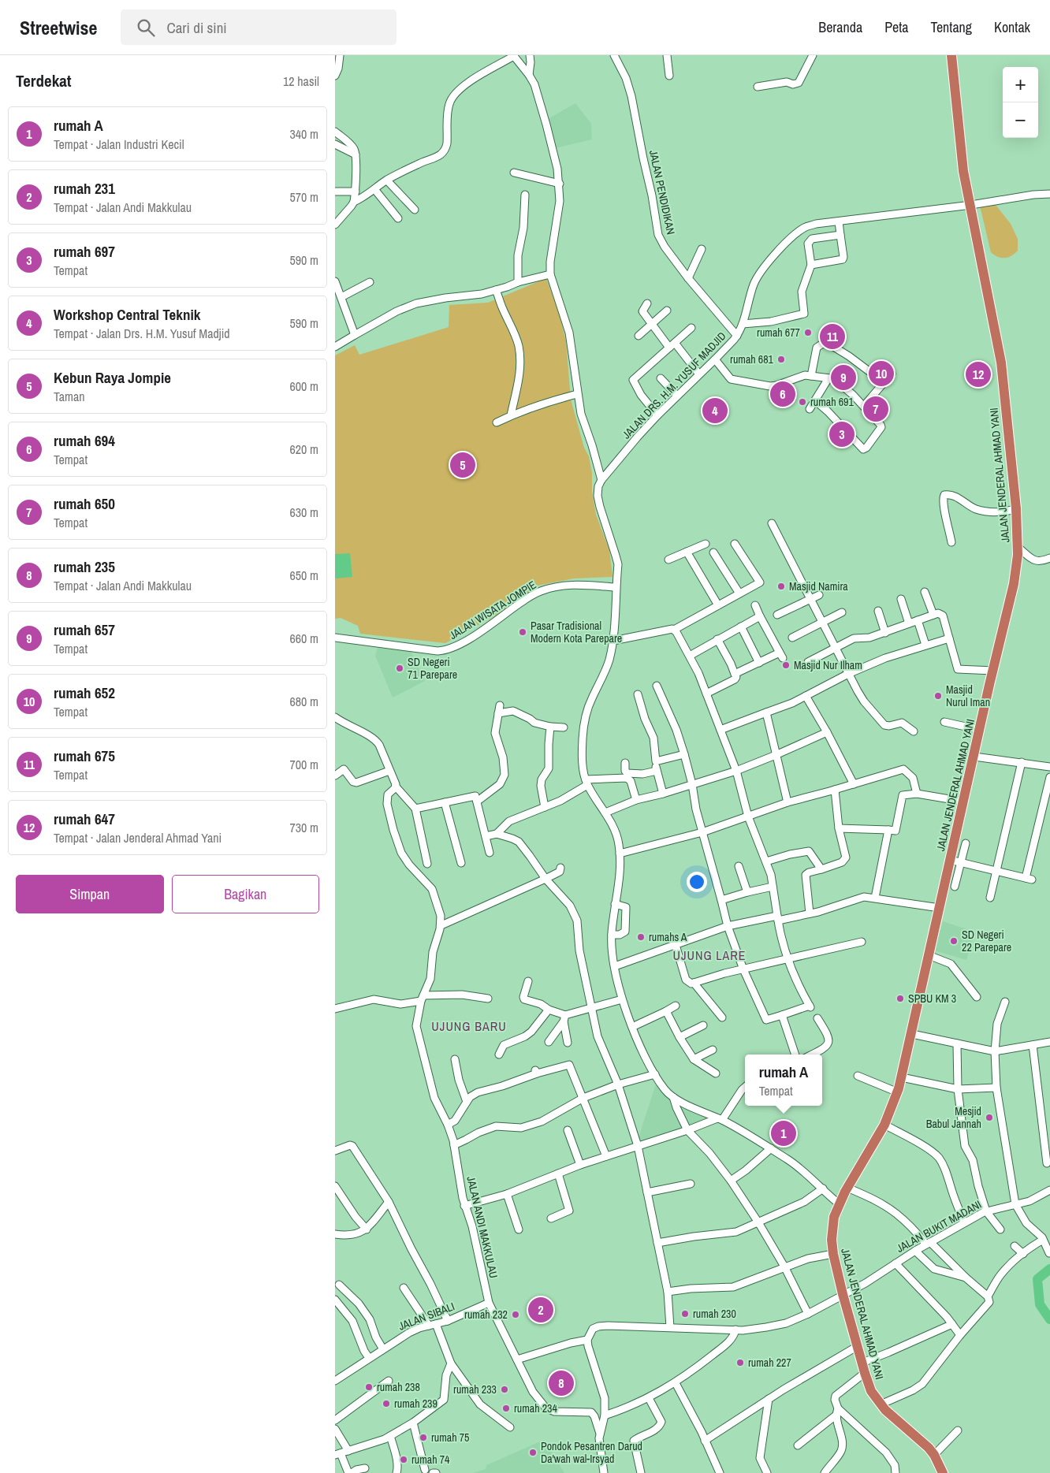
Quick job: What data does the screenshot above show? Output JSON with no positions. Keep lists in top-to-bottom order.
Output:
{
  "streets": {
    "highway": ["JALAN JENDERAL AHMAD YANI"],
    "street": [
      "JALAN PENDIDIKAN",
      "JALAN DRS. H.M. YUSUF MADJID",
      "JALAN WISATA JOMPIE",
      "JALAN BUKIT MADANI",
      "JALAN ANDI MAKKULAU",
      "JALAN SIBALI"
    ]
  },
  "crossings": [
    ["JALAN PENDIDIKAN", "JALAN DRS. H.M. YUSUF MADJID"],
    ["JALAN DRS. H.M. YUSUF MADJID", "JALAN JENDERAL AHMAD YANI"],
    ["JALAN JENDERAL AHMAD YANI", "JALAN BUKIT MADANI"],
    ["JALAN ANDI MAKKULAU", "JALAN SIBALI"]
  ],
  "districts": ["UJUNG LARE", "UJUNG BARU"],
  "places": [
    "rumah 677",
    "rumah 681",
    "rumah 691",
    "Masjid Namira",
    "Pasar Tradisional Modern Kota Parepare",
    "Masjid Nur Ilham",
    "SD Negeri 71 Parepare",
    "Masjid Nurul Iman",
    "rumahs A",
    "SD Negeri 22 Parepare",
    "SPBU KM 3",
    "Mesjid Babul Jannah",
    "rumah 230",
    "rumah 232",
    "rumah 227",
    "rumah 238",
    "rumah 233",
    "rumah 239",
    "rumah 234",
    "rumah 75",
    "Pondok Pesantren Darud Da'wah wal-Irsyad",
    "rumah 74"
  ],
  "page": {
    "header": "Streetwise",
    "search": "Cari di sini",
    "nav": [
      "Beranda",
      "Peta",
      "Tentang",
      "Kontak"
    ],
    "heading": ["Terdekat", "12 hasil"],
    "map_buttons": ["+", "−"],
    "list": [
      {
        "mark": "1",
        "name": "rumah A",
        "note": "Tempat · Jalan Industri Kecil",
        "value": "340 m"
      },
      {
        "mark": "2",
        "name": "rumah 231",
        "note": "Tempat · Jalan Andi Makkulau",
        "value": "570 m"
      },
      {
        "mark": "3",
        "name": "rumah 697",
        "note": "Tempat",
        "value": "590 m"
      },
      {
        "mark": "4",
        "name": "Workshop Central Teknik",
        "note": "Tempat · Jalan Drs. H.M. Yusuf Madjid",
        "value": "590 m"
      },
      {
        "mark": "5",
        "name": "Kebun Raya Jompie",
        "note": "Taman",
        "value": "600 m"
      },
      {
        "mark": "6",
        "name": "rumah 694",
        "note": "Tempat",
        "value": "620 m"
      },
      {
        "mark": "7",
        "name": "rumah 650",
        "note": "Tempat",
        "value": "630 m"
      },
      {
        "mark": "8",
        "name": "rumah 235",
        "note": "Tempat · Jalan Andi Makkulau",
        "value": "650 m"
      },
      {
        "mark": "9",
        "name": "rumah 657",
        "note": "Tempat",
        "value": "660 m"
      },
      {
        "mark": "10",
        "name": "rumah 652",
        "note": "Tempat",
        "value": "680 m"
      },
      {
        "mark": "11",
        "name": "rumah 675",
        "note": "Tempat",
        "value": "700 m"
      },
      {
        "mark": "12",
        "name": "rumah 647",
        "note": "Tempat · Jalan Jenderal Ahmad Yani",
        "value": "730 m"
      }
    ],
    "pins": [
      "11",
      "10",
      "12",
      "9",
      "6",
      "7",
      "4",
      "3",
      "5",
      "1",
      "2",
      "8"
    ],
    "buttons": ["Simpan", "Bagikan"],
    "popup": ["rumah A", "Tempat"]
  }
}
